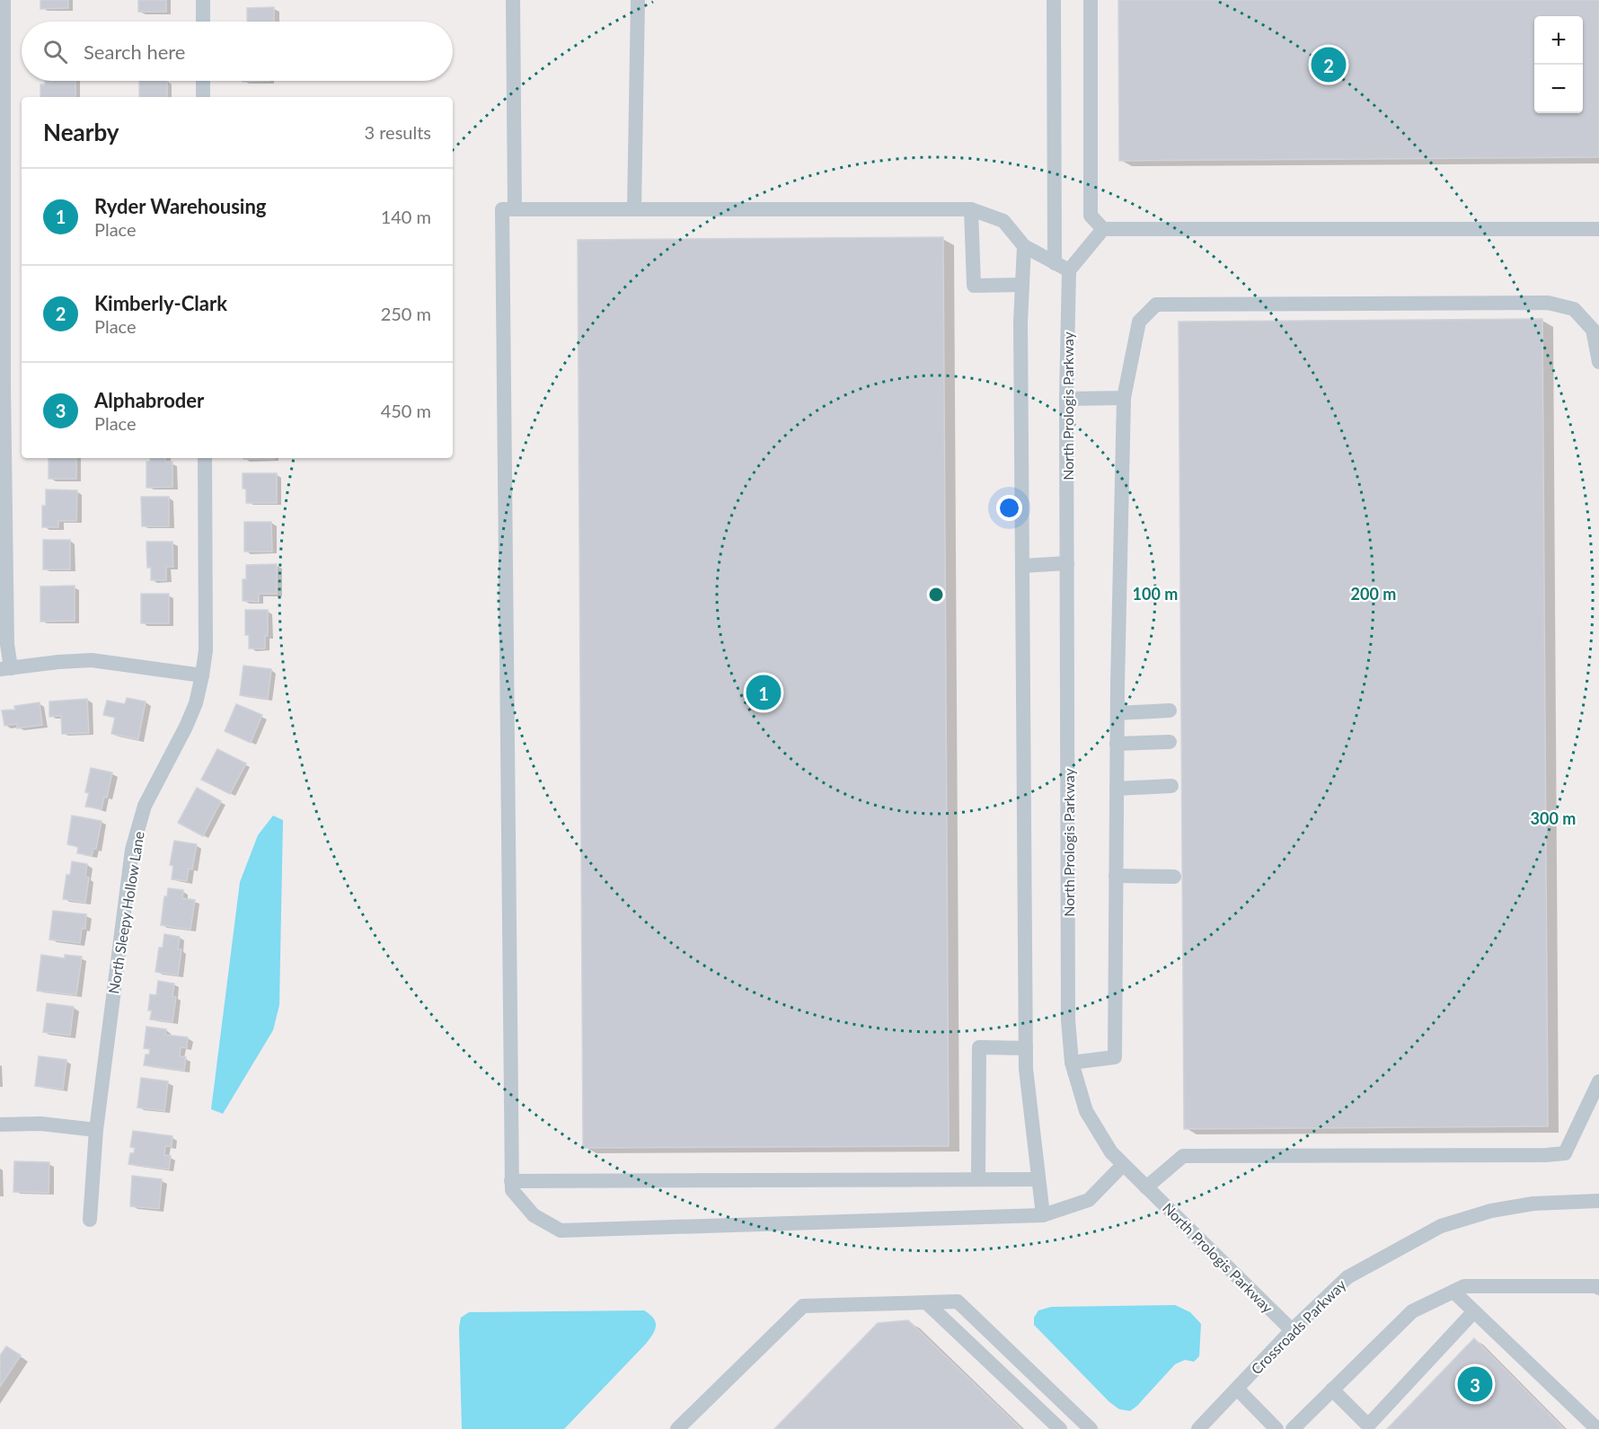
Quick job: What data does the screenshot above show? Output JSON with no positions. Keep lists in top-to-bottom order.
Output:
{
  "streets": {
    "street": ["North Prologis Parkway", "North Sleepy Hollow Lane", "Crossroads Parkway"]
  },
  "crossings": [
    ["North Prologis Parkway", "Crossroads Parkway"]
  ],
  "page": {
    "map_buttons": ["+", "−"],
    "search": "Search here",
    "pins": ["2", "1", "3"],
    "heading": ["Nearby", "3 results"],
    "list": [
      {
        "mark": "1",
        "name": "Ryder Warehousing",
        "note": "Place",
        "value": "140 m"
      },
      {
        "mark": "2",
        "name": "Kimberly-Clark",
        "note": "Place",
        "value": "250 m"
      },
      {
        "mark": "3",
        "name": "Alphabroder",
        "note": "Place",
        "value": "450 m"
      }
    ]
  },
  "rings": ["100 m", "200 m", "300 m"]
}
